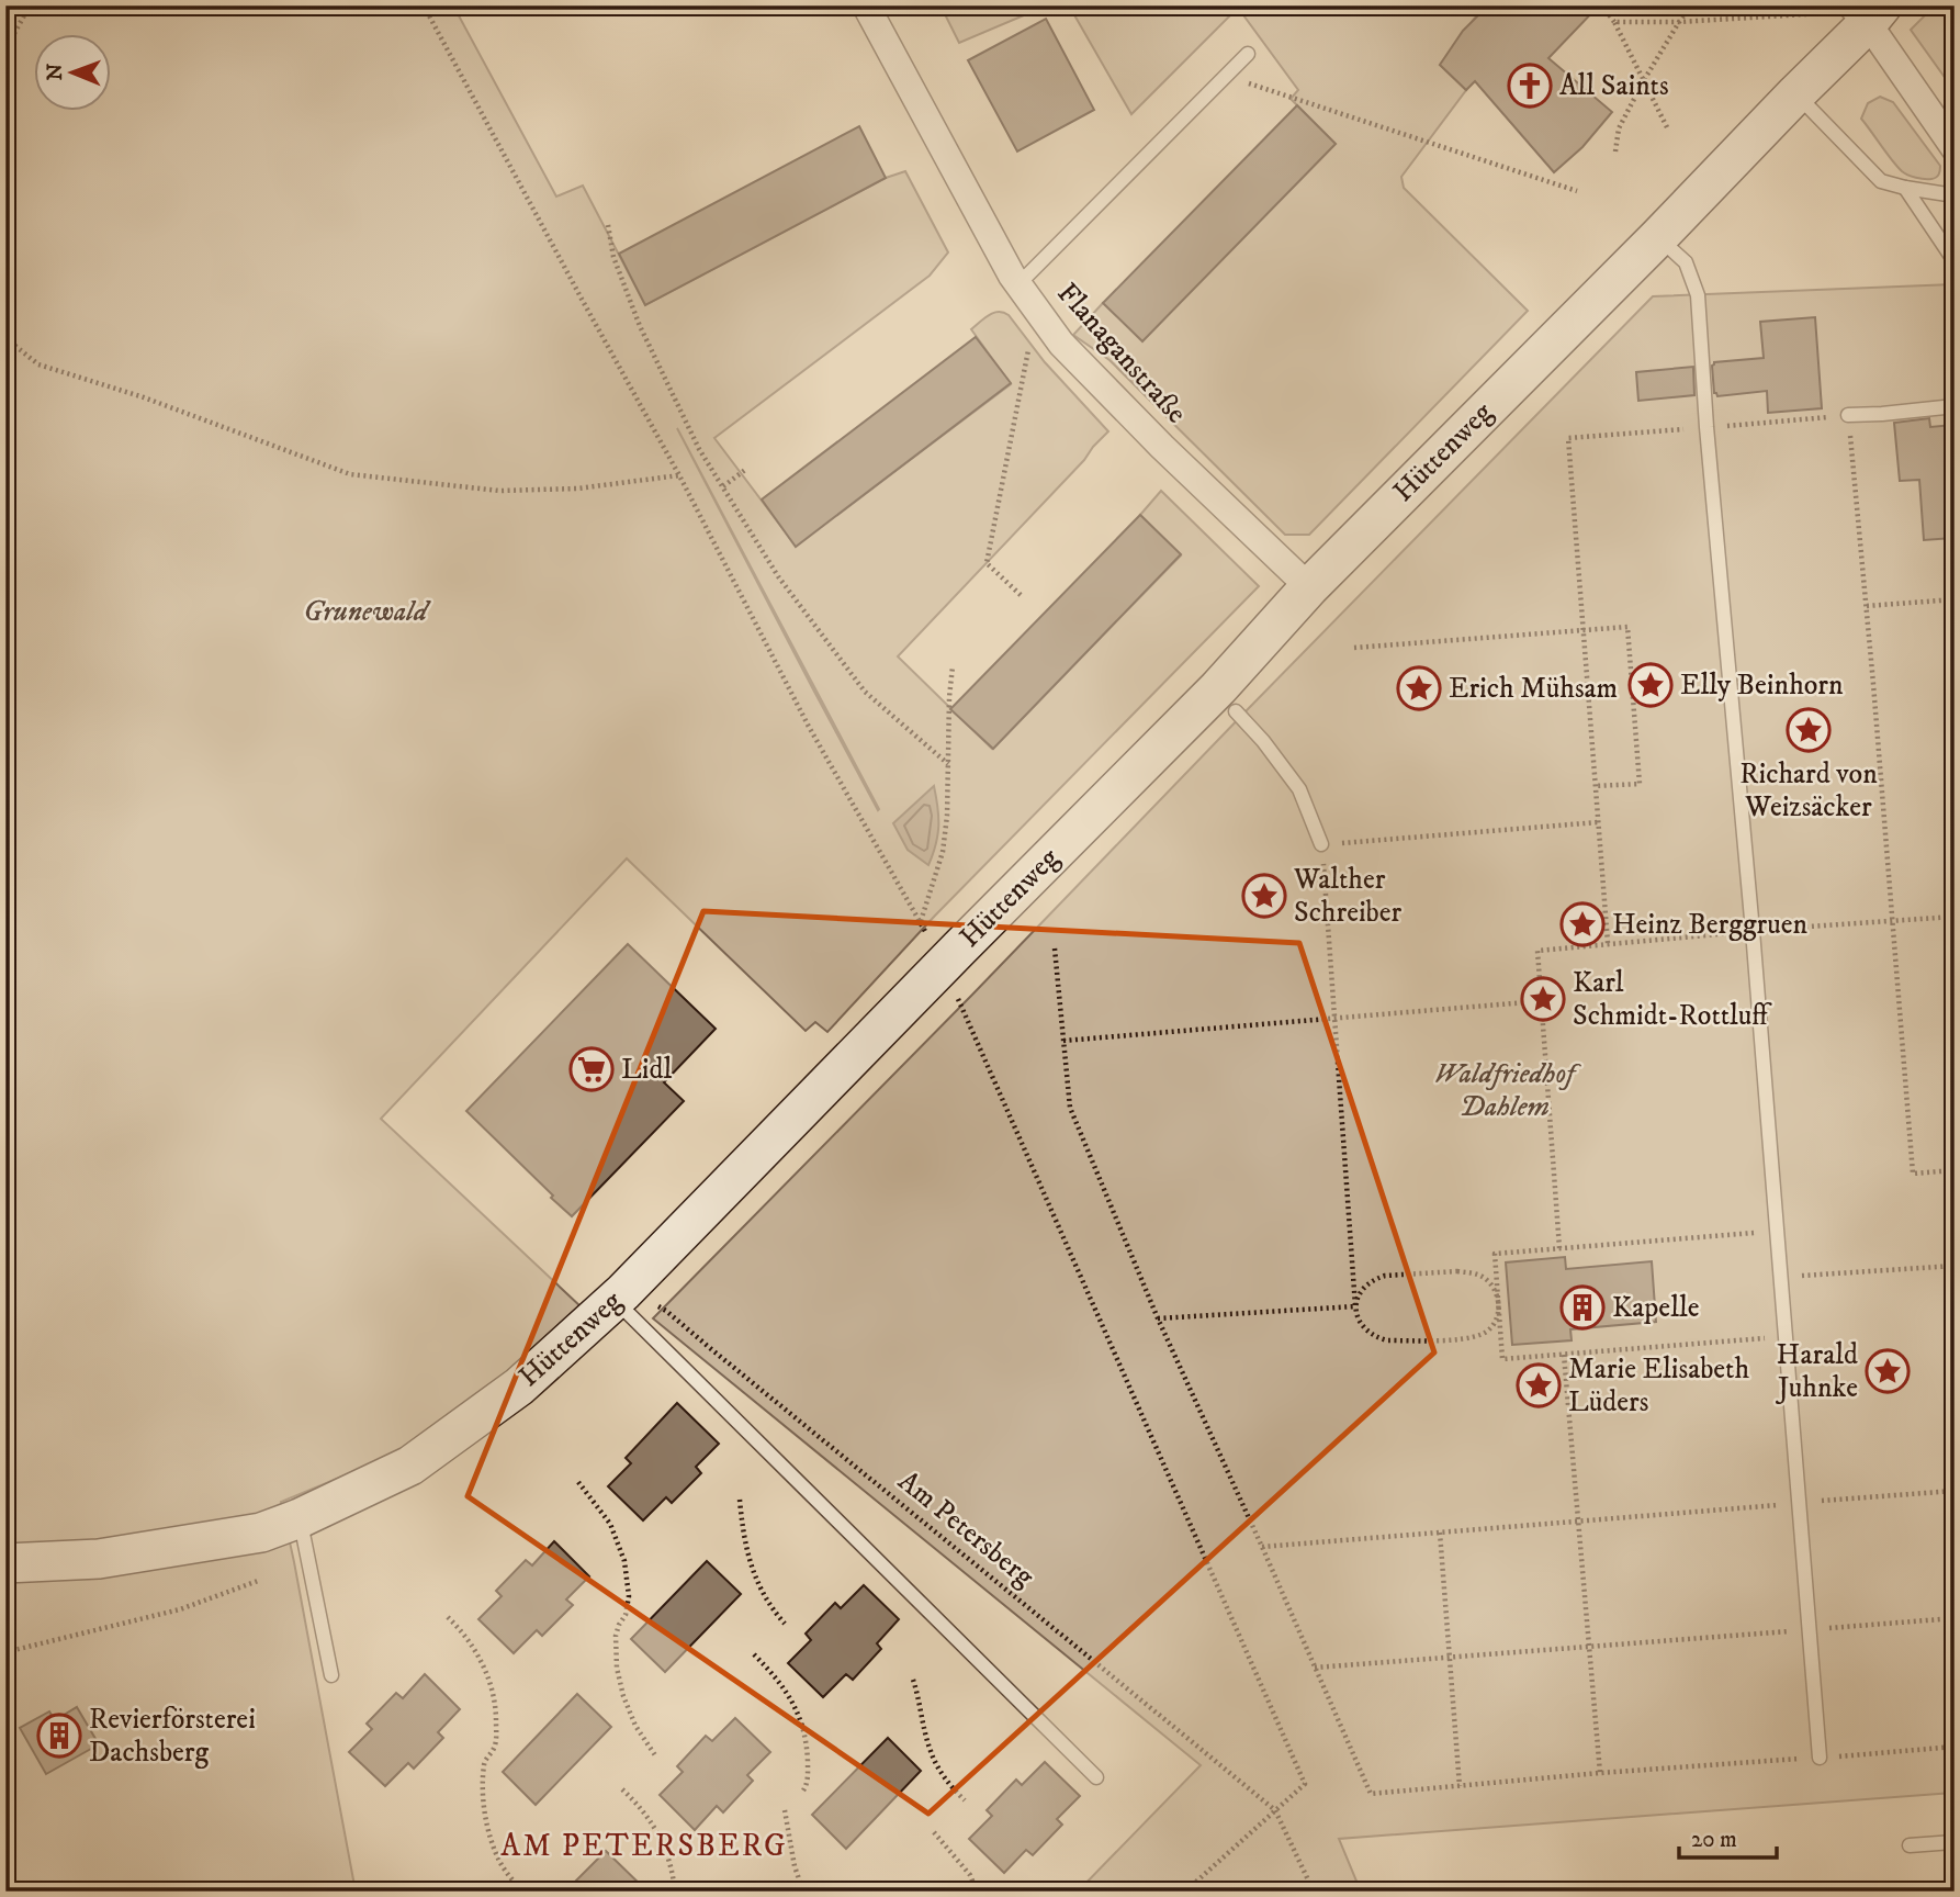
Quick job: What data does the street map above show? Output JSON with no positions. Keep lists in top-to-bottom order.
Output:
{
  "streets": {
    "main road": ["Hüttenweg"],
    "street": ["Flanaganstraße"],
    "path": ["Am Petersberg"]
  },
  "crossings": [
    ["Flanaganstraße", "Hüttenweg"],
    ["Hüttenweg", "Am Petersberg"]
  ],
  "districts": ["AM PETERSBERG"],
  "parks": ["Grunewald", "Waldfriedhof Dahlem"],
  "places": {
    "church": ["All Saints"],
    "place": [
      "Elly Beinhorn",
      "Erich Mühsam",
      "Richard von Weizsäcker",
      "Walther Schreiber",
      "Heinz Berggruen",
      "Karl Schmidt-Rottluff",
      "Harald Juhnke",
      "Marie Elisabeth Lüders"
    ],
    "supermarket": ["Lidl"],
    "building": ["Kapelle", "Revierförsterei Dachsberg"]
  },
  "scale_bar": "20 m",
  "north": "left"
}
